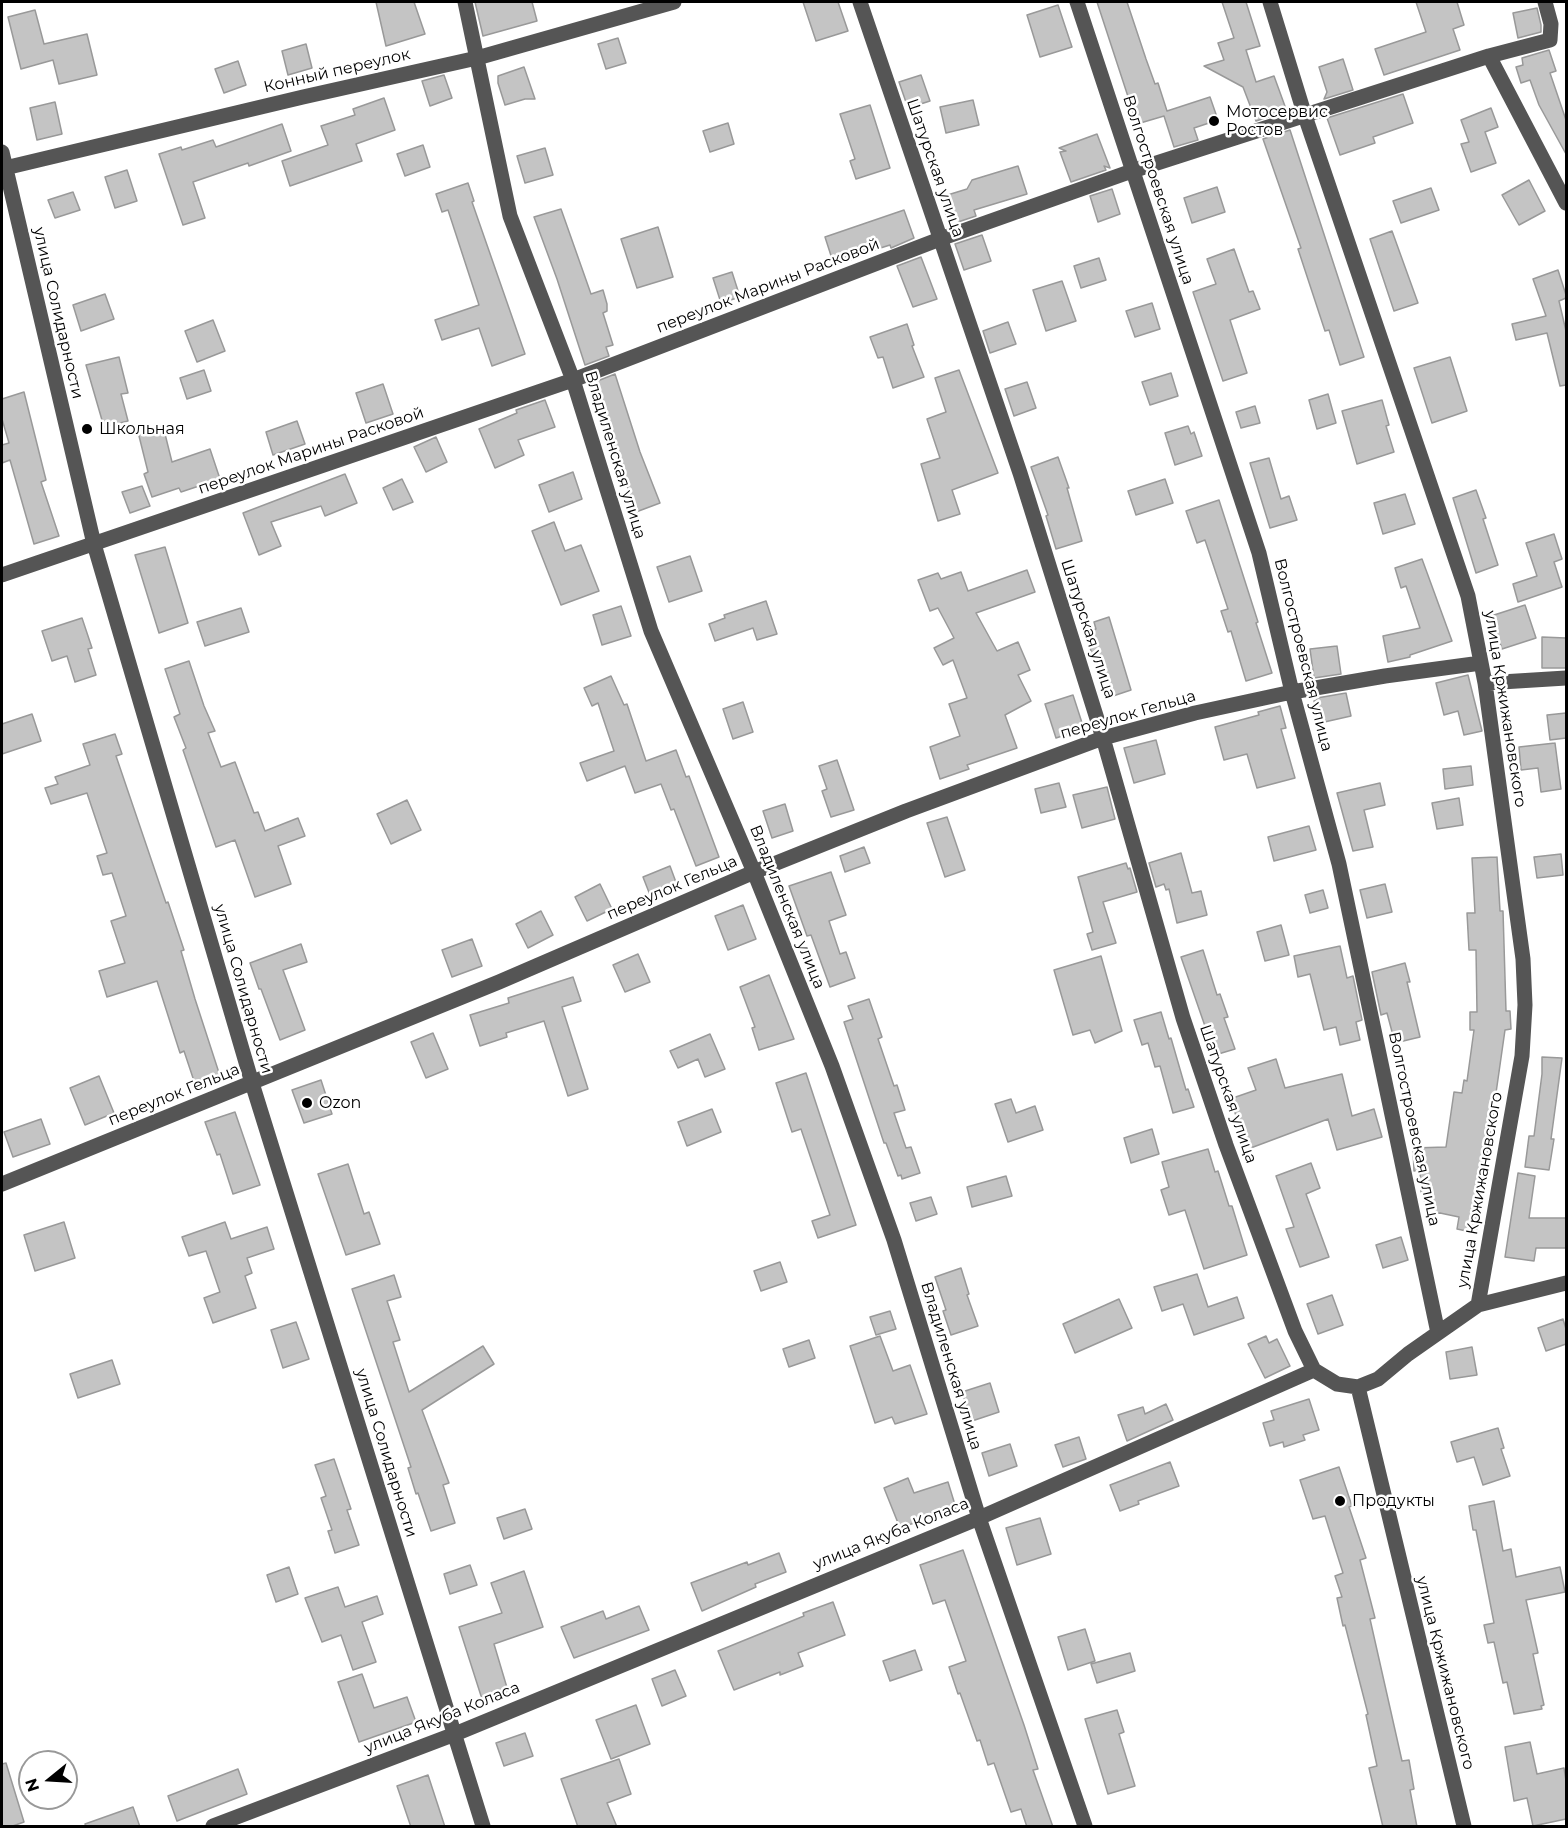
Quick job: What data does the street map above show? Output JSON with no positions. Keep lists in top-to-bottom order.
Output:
{
  "streets": {
    "street": [
      "Конный переулок",
      "Шатурская улица",
      "Волгостроевская улица",
      "переулок Марины Расковой",
      "улица Солидарности",
      "Владиленская улица",
      "улица Кржижановского",
      "переулок Гельца",
      "улица Якуба Коласа"
    ]
  },
  "crossings": [
    ["Конный переулок", "улица Солидарности"],
    ["Конный переулок", "Владиленская улица"],
    ["Шатурская улица", "переулок Марины Расковой"],
    ["Шатурская улица", "переулок Гельца"],
    ["Шатурская улица", "улица Якуба Коласа"],
    ["Волгостроевская улица", "переулок Марины Расковой"],
    ["Волгостроевская улица", "переулок Гельца"],
    ["переулок Марины Расковой", "улица Солидарности"],
    ["переулок Марины Расковой", "Владиленская улица"],
    ["переулок Марины Расковой", "улица Кржижановского"],
    ["улица Солидарности", "переулок Гельца"],
    ["улица Солидарности", "улица Якуба Коласа"],
    ["Владиленская улица", "переулок Гельца"],
    ["Владиленская улица", "улица Якуба Коласа"],
    ["улица Кржижановского", "переулок Гельца"]
  ],
  "places": [
    "Мотосервис Ростов",
    "Школьная",
    "Ozon",
    "Продукты"
  ],
  "north": "left"
}
